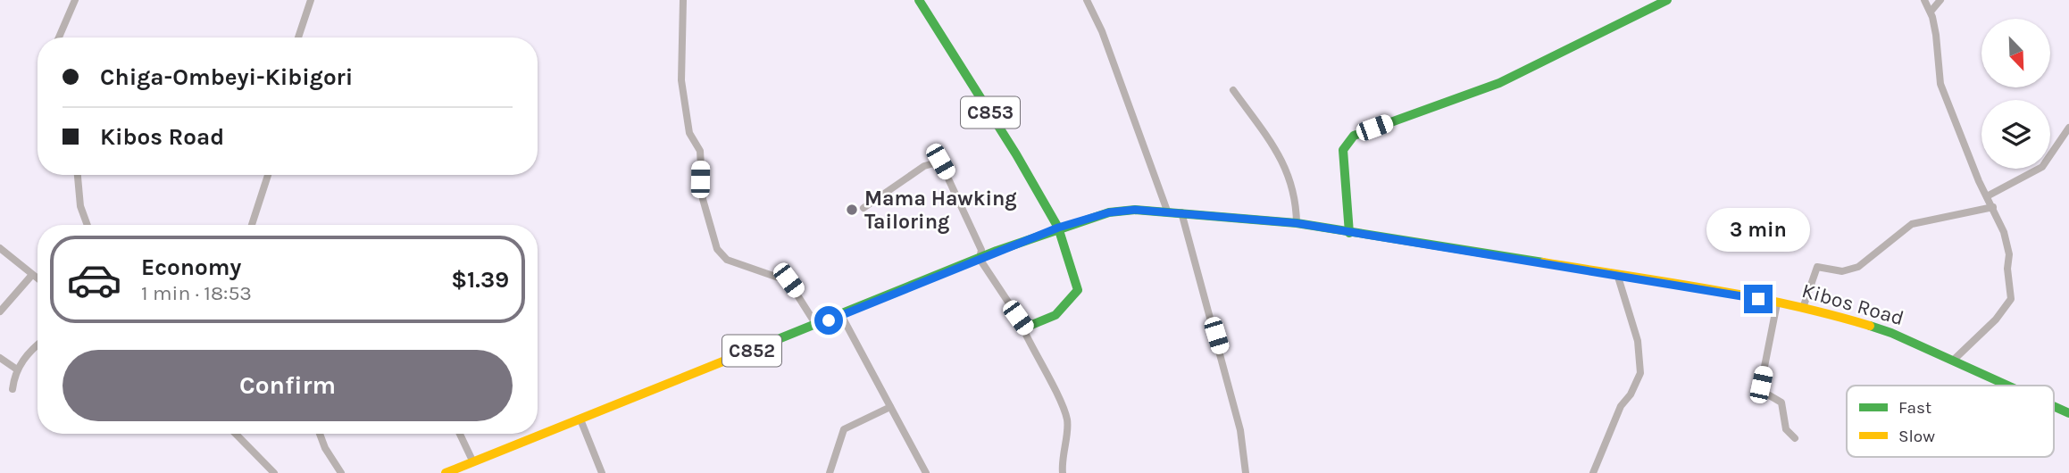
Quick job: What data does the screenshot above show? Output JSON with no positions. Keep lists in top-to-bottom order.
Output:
{
  "streets": {
    "main road": ["C853", "Kibos Road", "C852"]
  },
  "crossings": [
    ["C853", "Kibos Road"],
    ["C853", "C852"],
    ["Kibos Road", "C852"]
  ],
  "places": ["Mama Hawking Tailoring"],
  "legend": ["Fast", "Slow"],
  "north": "bottom right",
  "page": {
    "banner": ["Chiga-Ombeyi-Kibigori", "Kibos Road"],
    "bubble": "3 min",
    "list": [
      {
        "name": "Economy",
        "note": "1 min · 18:53",
        "value": "$1.39"
      }
    ],
    "buttons": "Confirm"
  }
}
